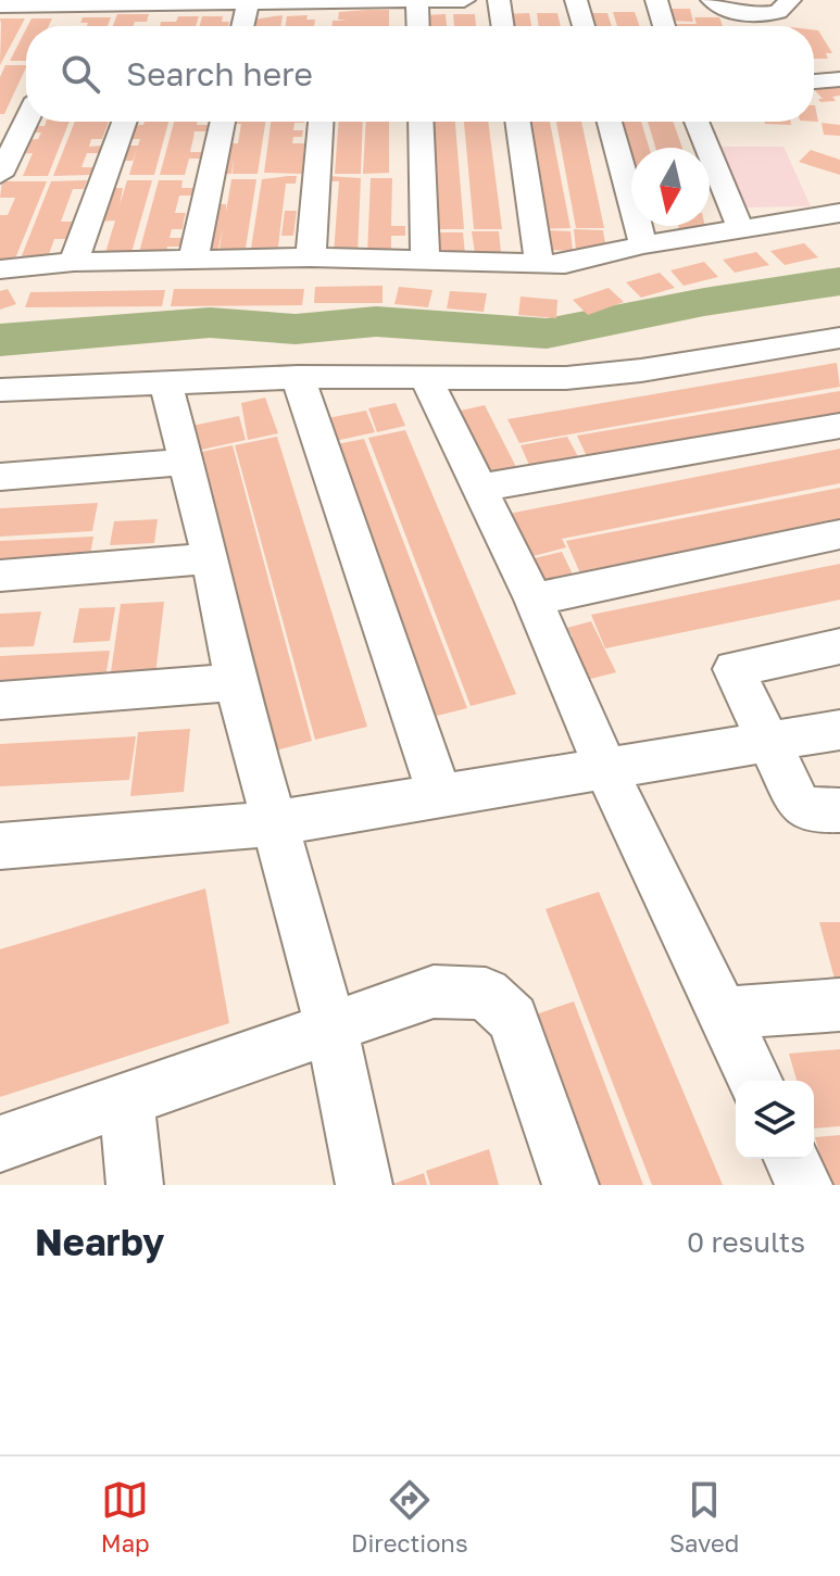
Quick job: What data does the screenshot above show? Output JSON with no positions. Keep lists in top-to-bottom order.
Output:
{
  "north": "bottom",
  "page": {
    "search": "Search here",
    "heading": ["Nearby", "0 results"],
    "nav": ["Map", "Directions", "Saved"]
  }
}
